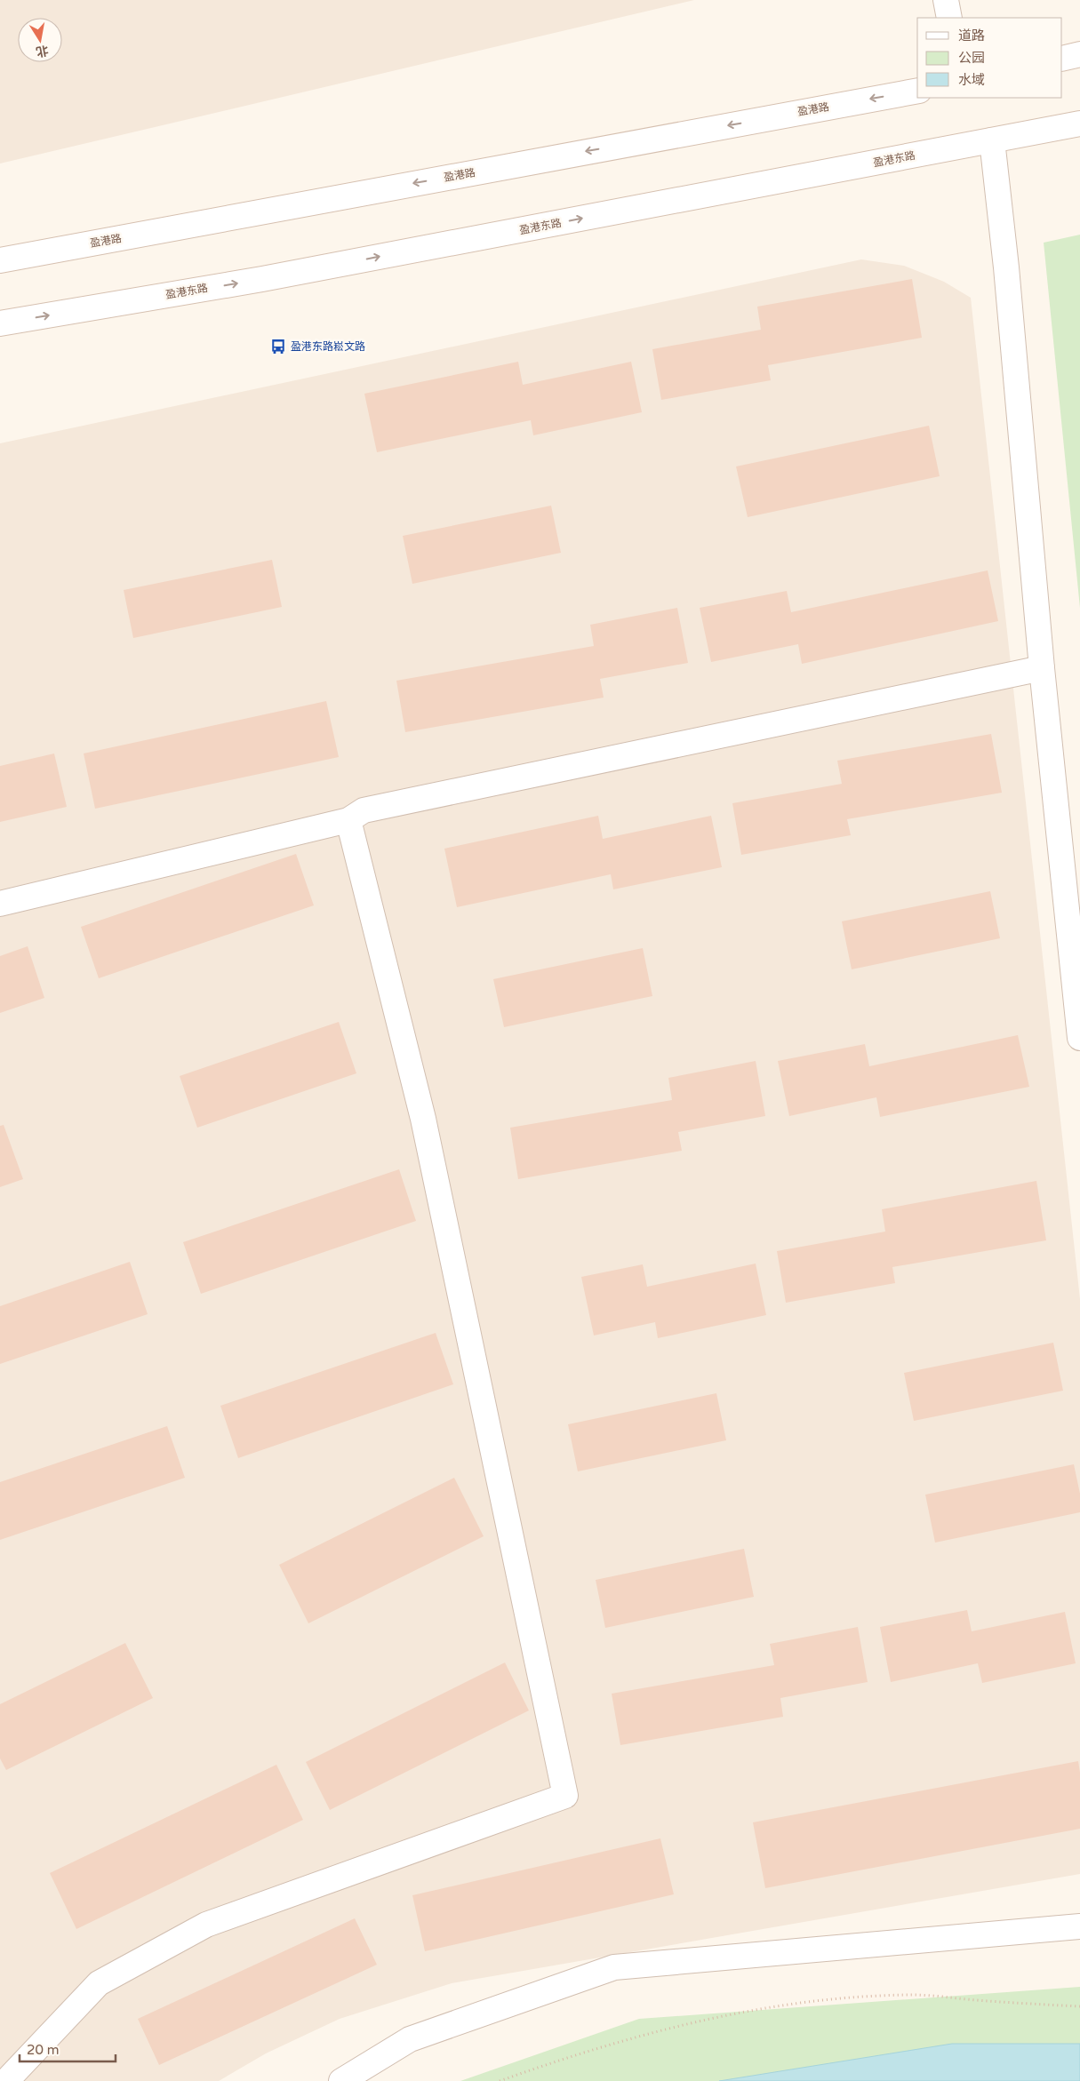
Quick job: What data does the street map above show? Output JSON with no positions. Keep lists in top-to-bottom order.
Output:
{
  "streets": {
    "street": ["盈港路", "盈港东路"]
  },
  "one_way": ["盈港路", "盈港东路"],
  "places": {
    "bus stop": ["盈港东路崧文路"]
  },
  "legend": ["道路", "公园", "水域"],
  "scale_bar": "20 m",
  "north": "bottom"
}
